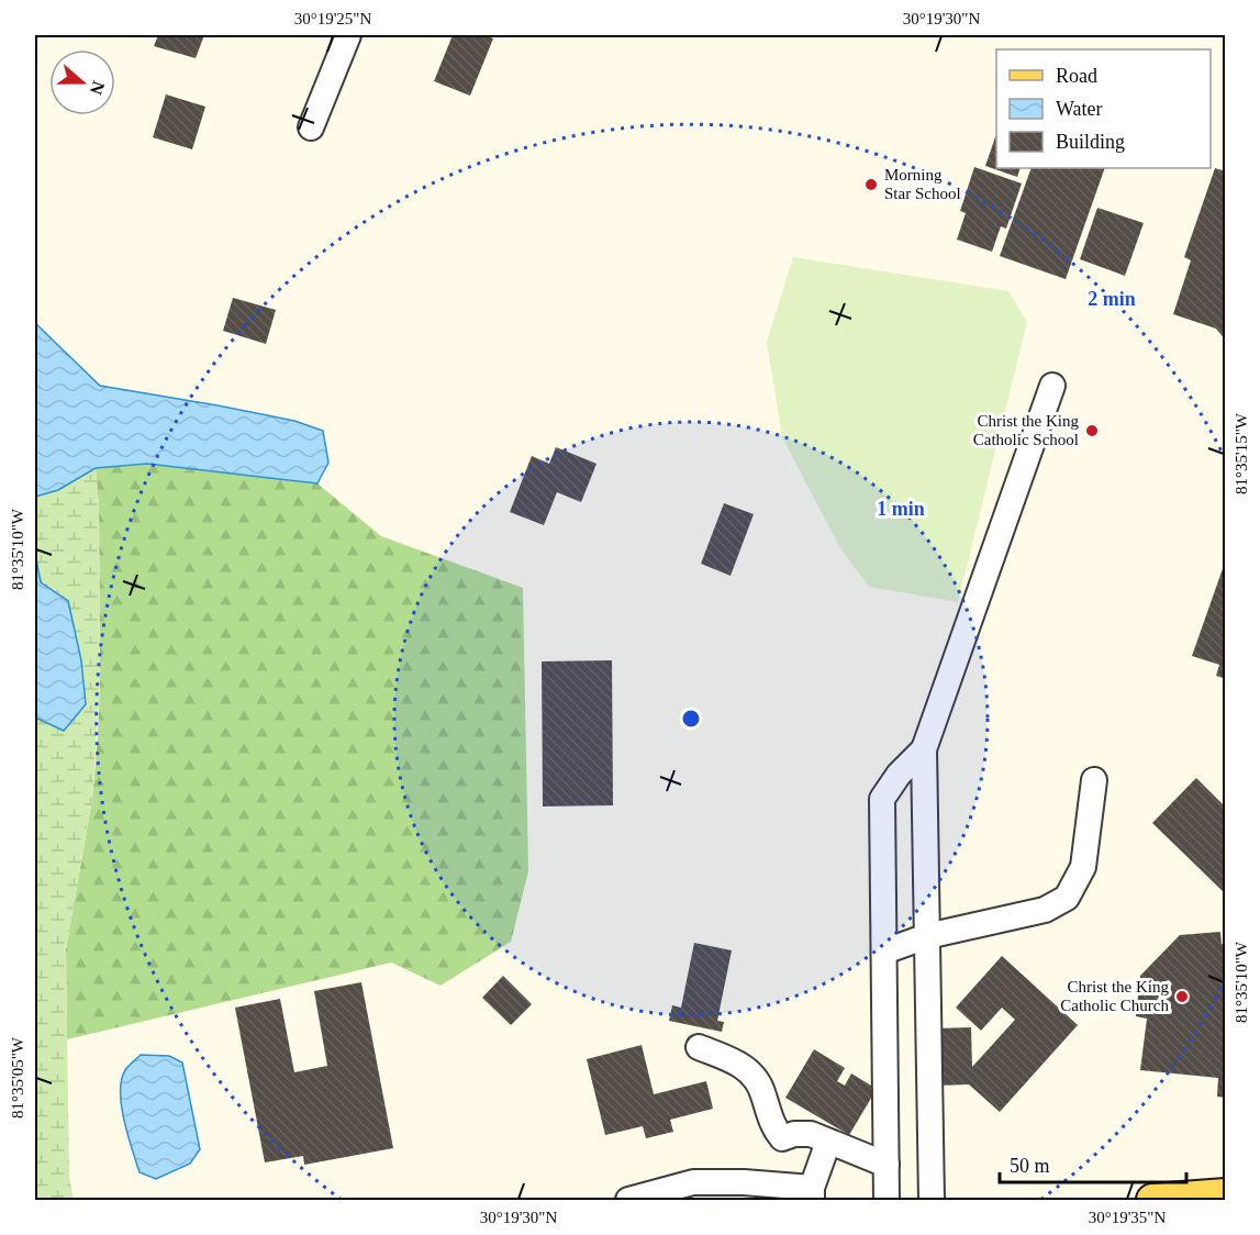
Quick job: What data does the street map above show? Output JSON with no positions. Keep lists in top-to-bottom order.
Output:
{
  "places": ["Morning Star School", "Christ the King Catholic School", "Christ the King Catholic Church"],
  "legend": ["Road", "Water", "Building"],
  "scale_bar": "50 m",
  "north": "right",
  "coordinates": [
    "30°19'25\"N",
    "30°19'30\"N",
    "81°35'15\"W",
    "81°35'10\"W",
    "81°35'05\"W",
    "30°19'35\"N"
  ],
  "rings": ["2 min", "1 min"]
}
